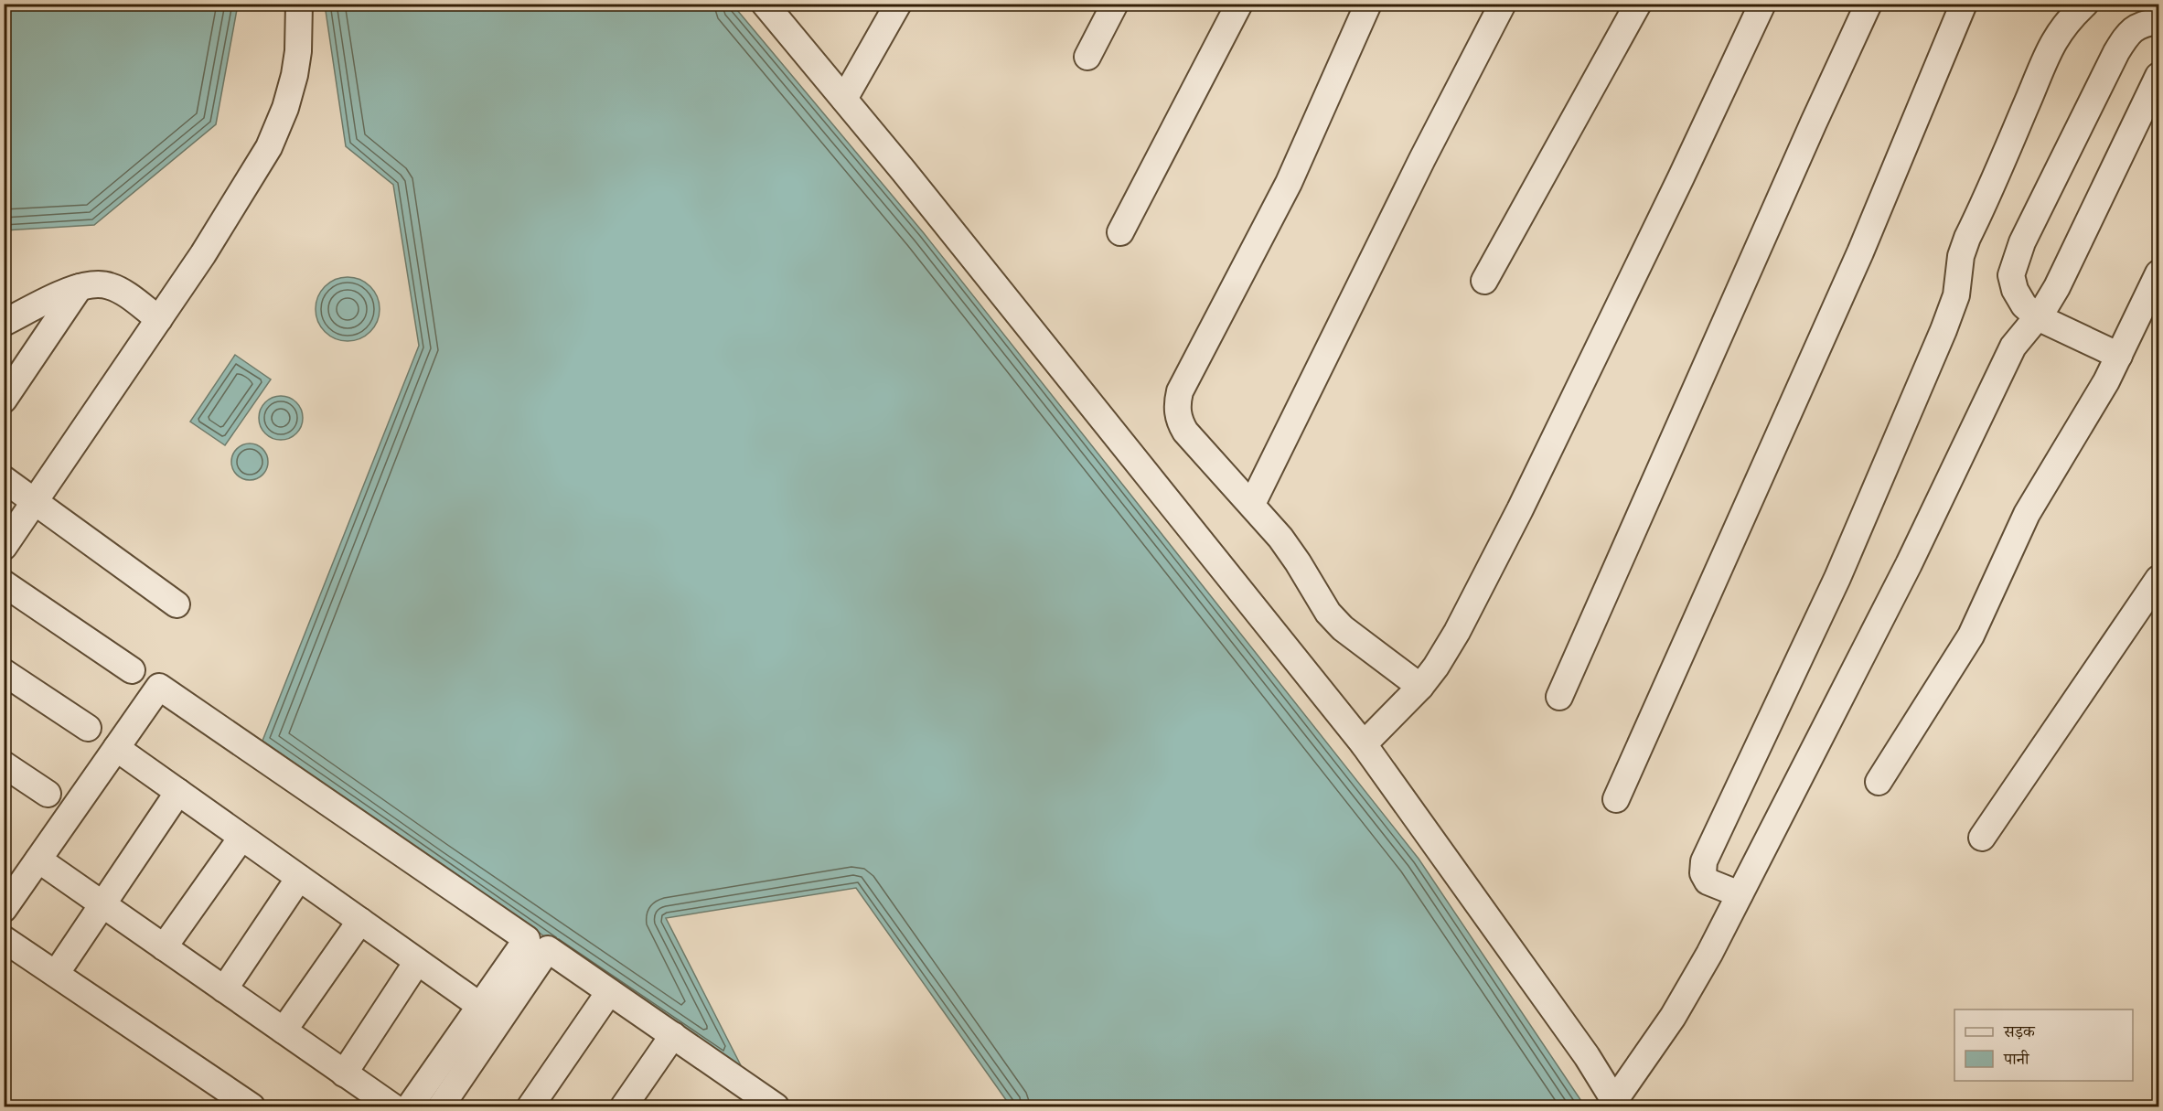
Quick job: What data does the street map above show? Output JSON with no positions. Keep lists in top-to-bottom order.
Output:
{
  "legend": ["सड़क", "पानी"]
}
